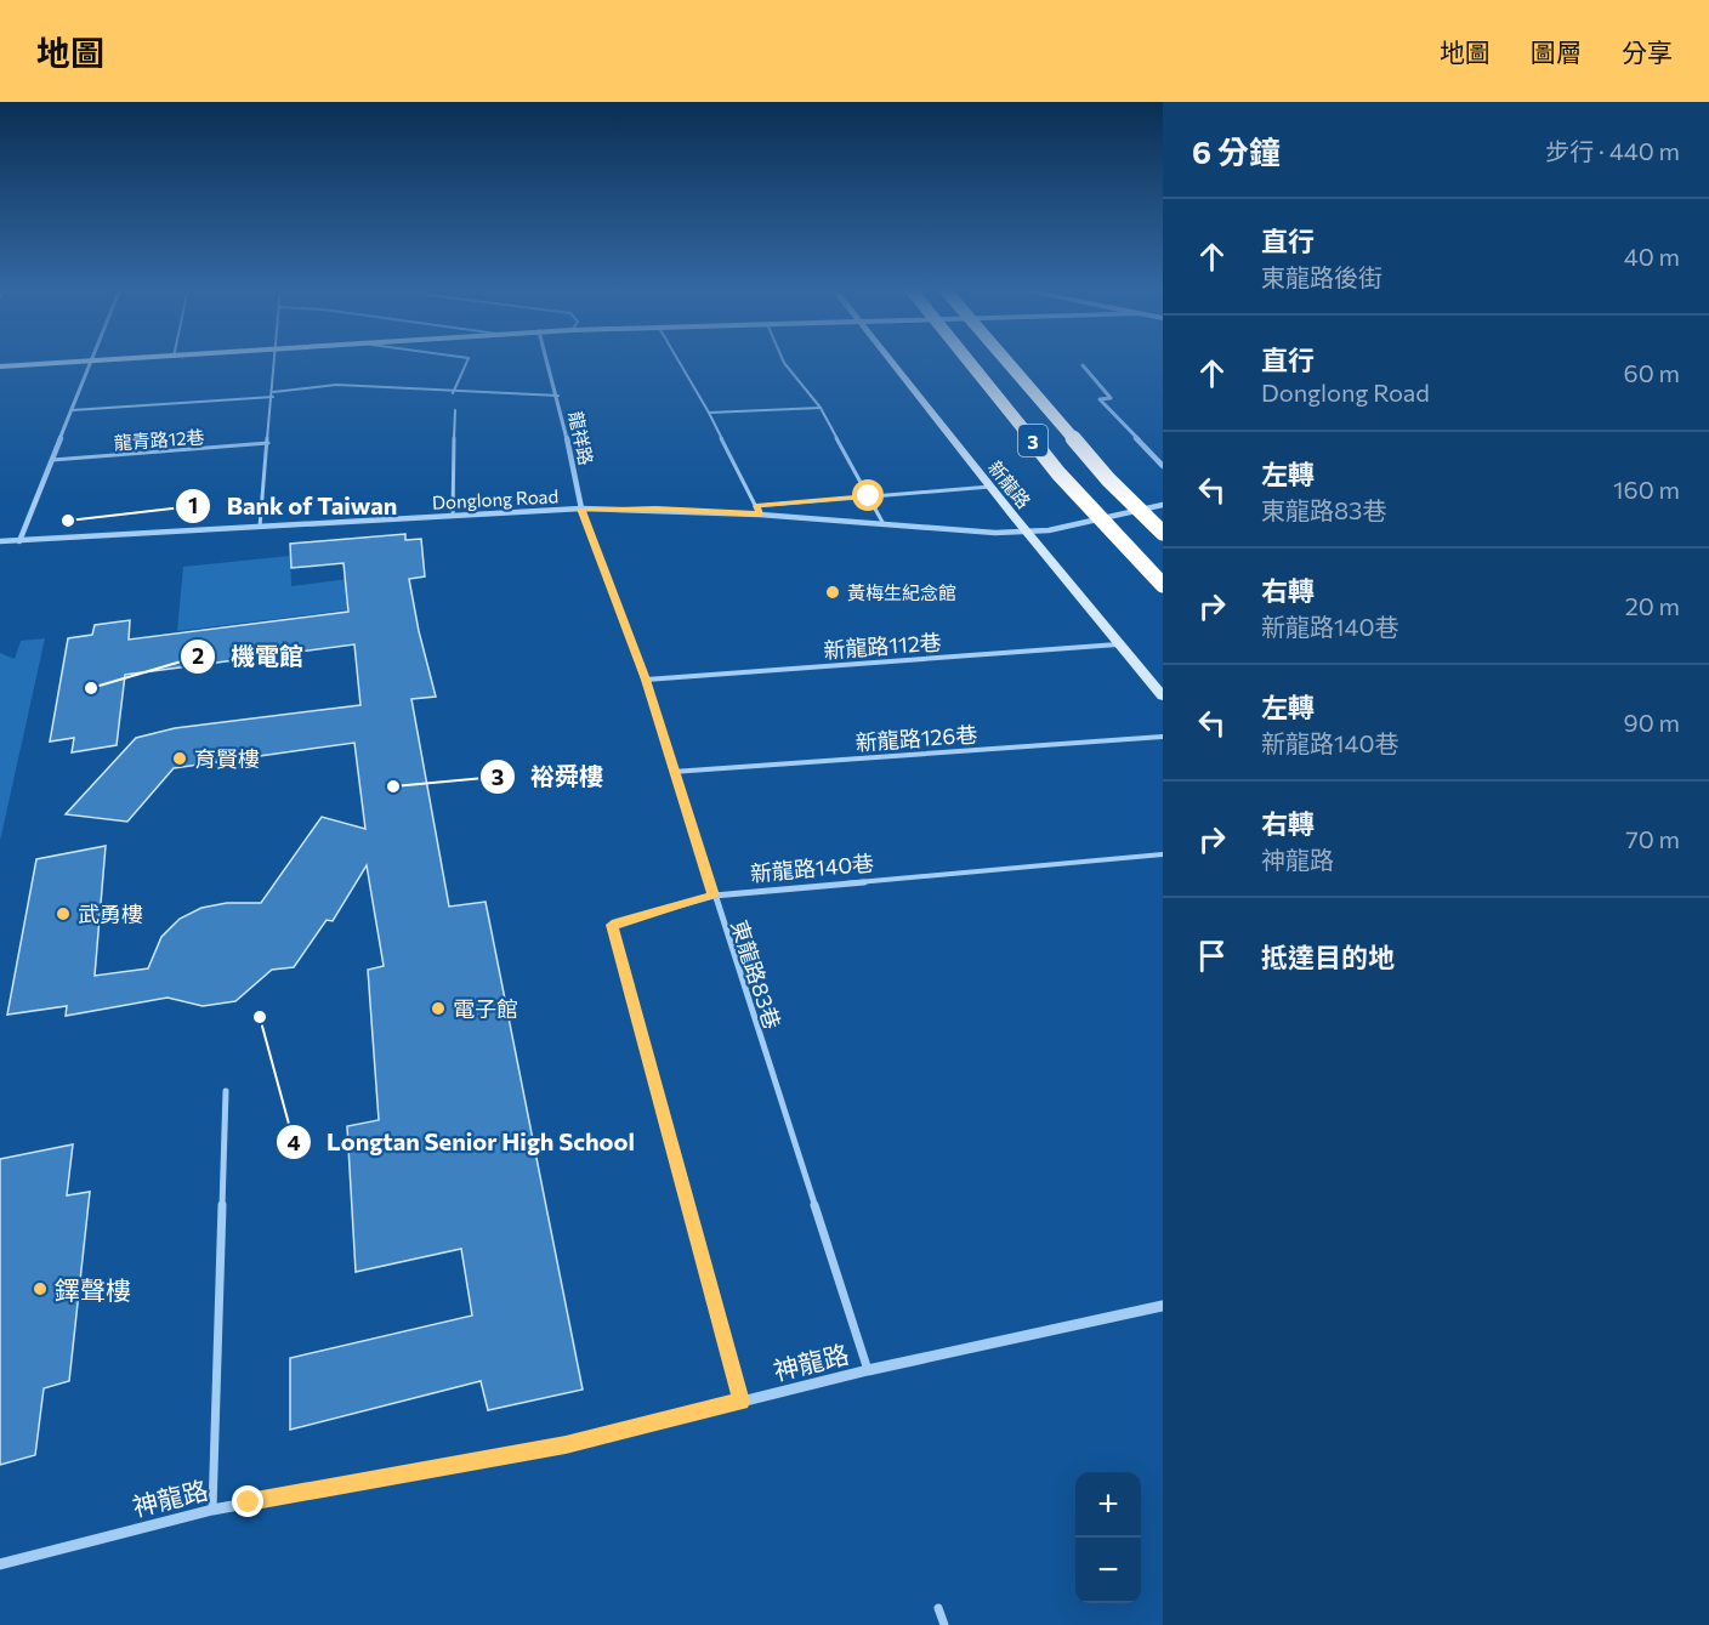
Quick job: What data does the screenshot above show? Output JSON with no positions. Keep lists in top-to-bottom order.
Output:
{
  "streets": {
    "highway": ["3"],
    "street": [
      "龍祥路",
      "新龍路",
      "Donglong Road",
      "神龍路"
    ],
    "lane": [
      "龍青路12巷",
      "新龍路112巷",
      "新龍路126巷",
      "新龍路140巷",
      "東龍路83巷"
    ]
  },
  "crossings": [
    ["龍祥路", "Donglong Road"],
    ["龍祥路", "東龍路83巷"],
    ["新龍路", "Donglong Road"],
    ["新龍路", "新龍路112巷"],
    ["Donglong Road", "東龍路83巷"],
    ["新龍路112巷", "東龍路83巷"],
    ["新龍路126巷", "東龍路83巷"],
    ["新龍路140巷", "東龍路83巷"],
    ["新龍路140巷", "神龍路"],
    ["東龍路83巷", "神龍路"]
  ],
  "places": [
    "Bank of Taiwan",
    "黃梅生紀念館",
    "機電館",
    "育賢樓",
    "裕舜樓",
    "武勇樓",
    "電子館",
    "Longtan Senior High School",
    "鐸聲樓"
  ],
  "page": {
    "header": "地圖",
    "nav": ["地圖", "圖層", "分享"],
    "heading": ["6 分鐘", "步行 · 440 m"],
    "list": [
      ["直行", "東龍路後街", "40 m"],
      ["直行", "Donglong Road", "60 m"],
      ["左轉", "東龍路83巷", "160 m"],
      ["右轉", "新龍路140巷", "20 m"],
      ["左轉", "新龍路140巷", "90 m"],
      ["右轉", "神龍路", "70 m"],
      "抵達目的地"
    ],
    "map_buttons": ["+", "−"]
  }
}
